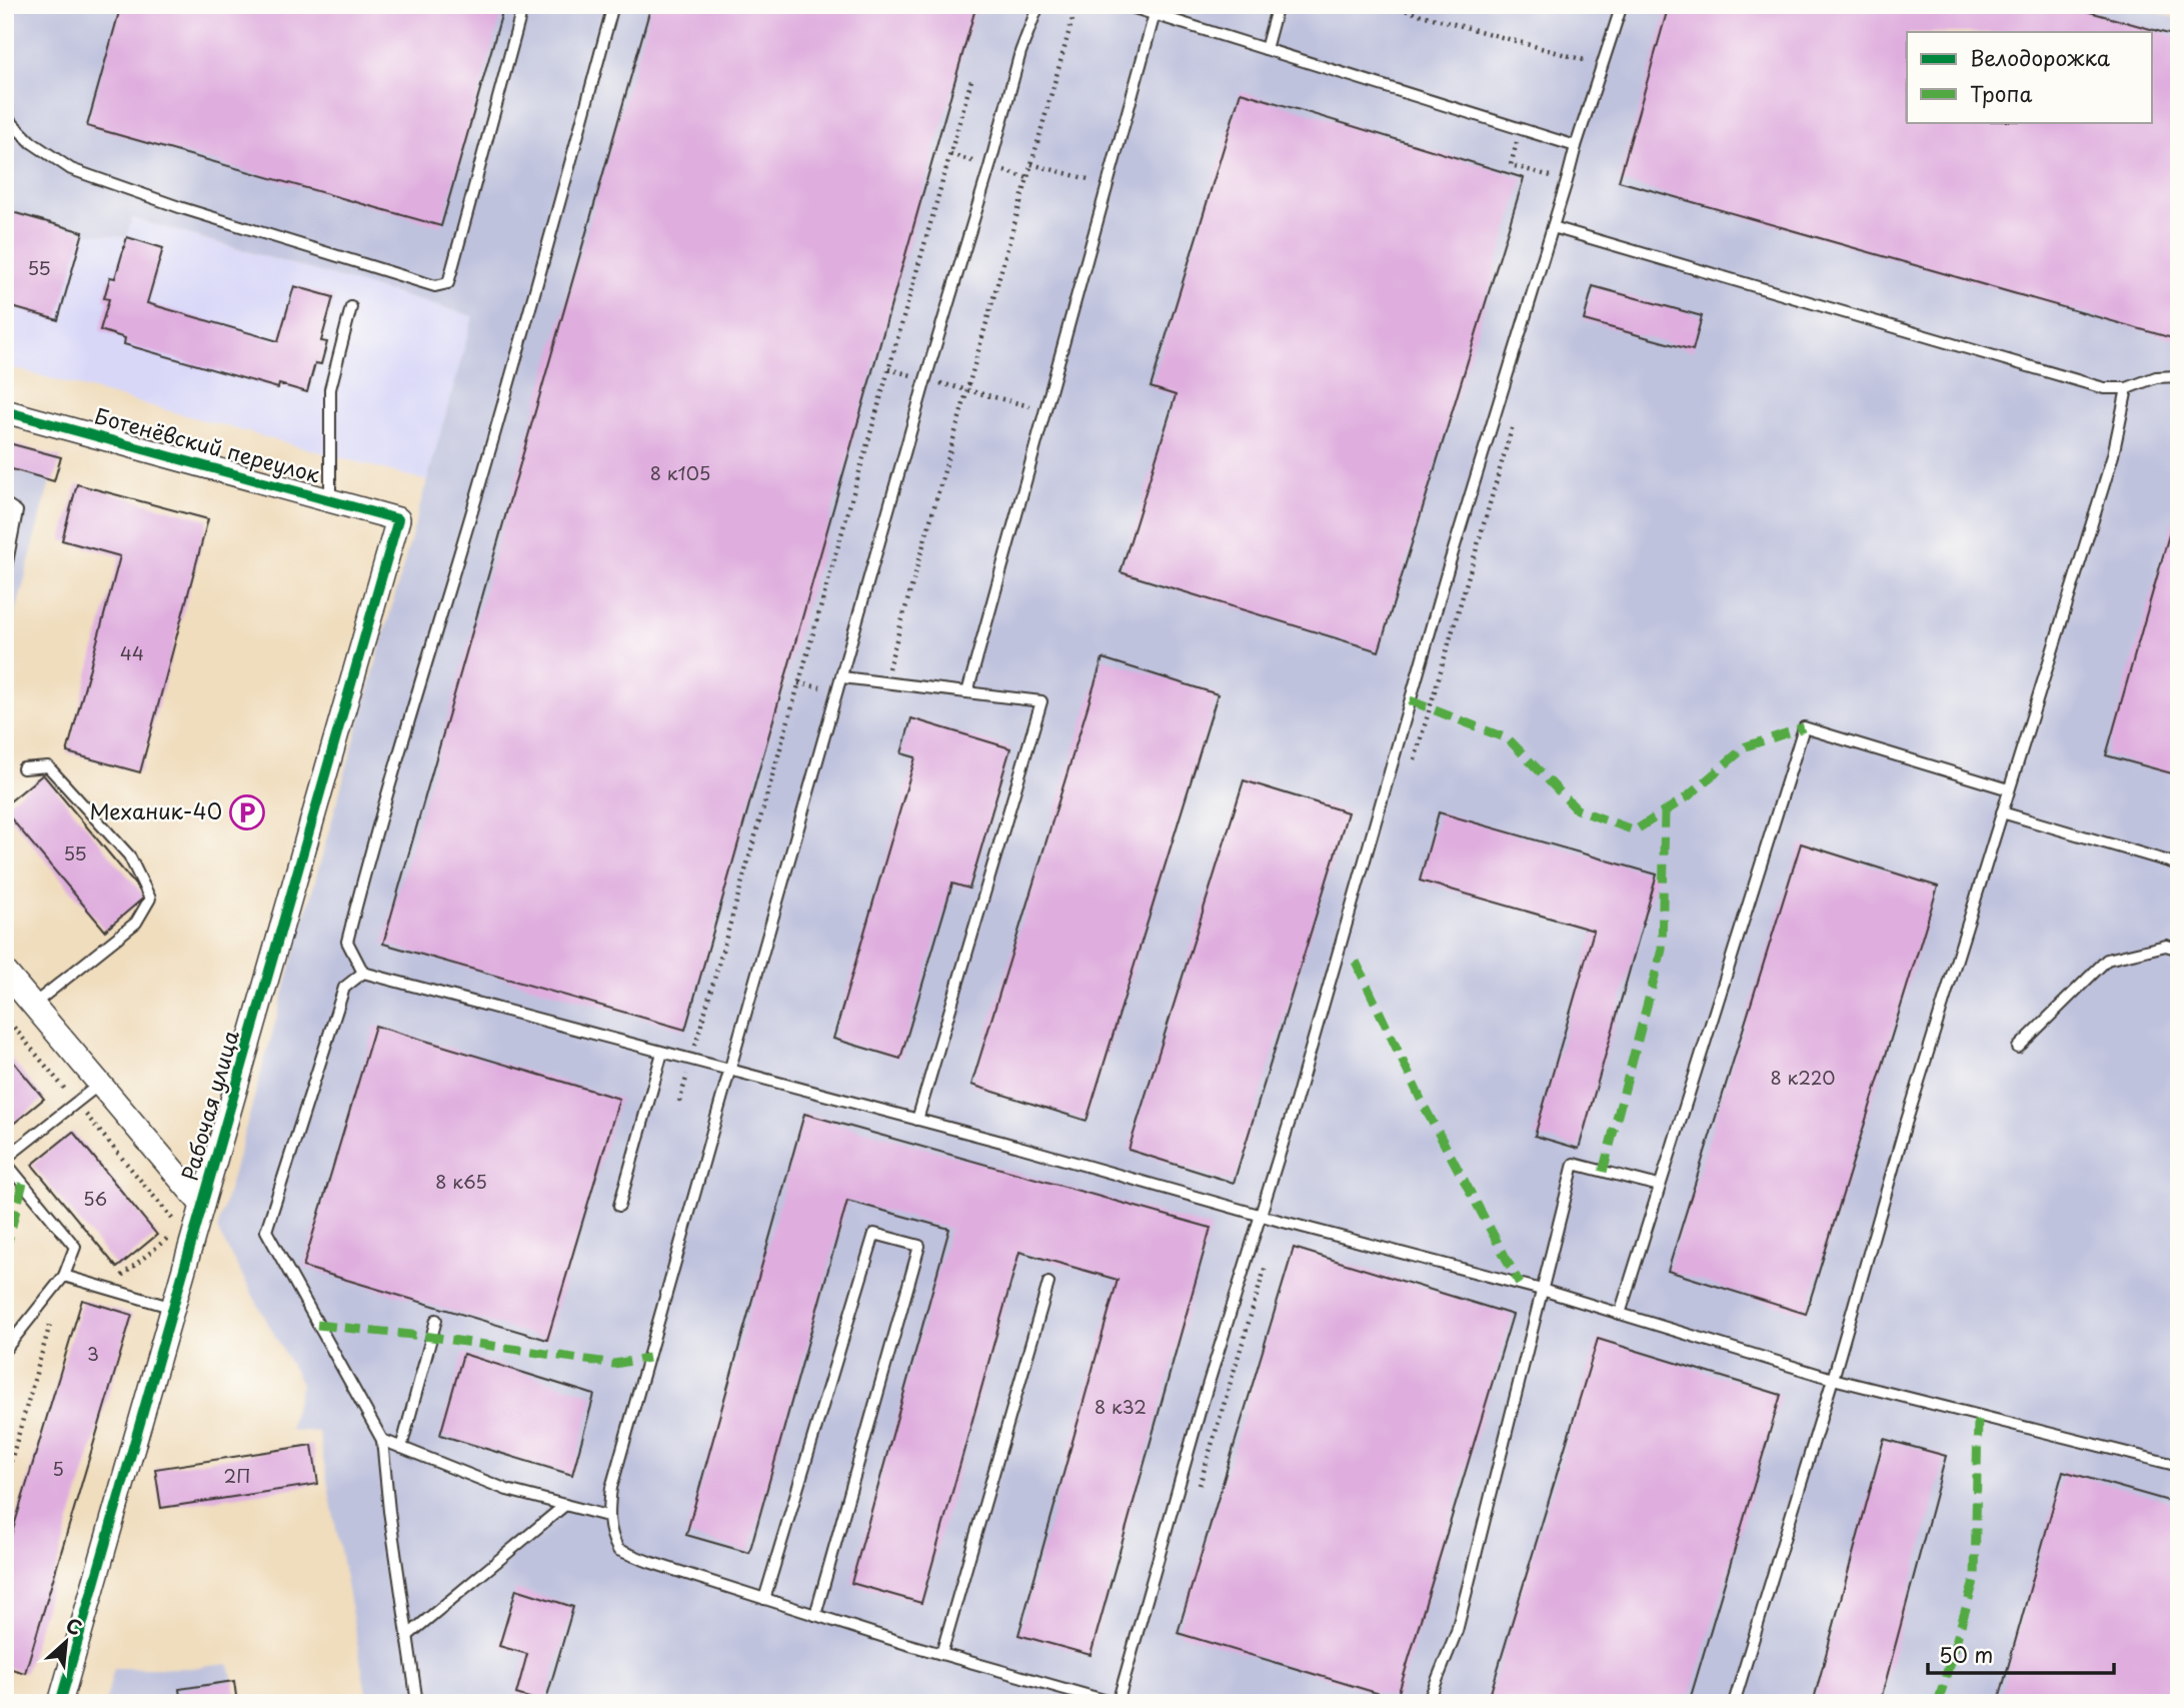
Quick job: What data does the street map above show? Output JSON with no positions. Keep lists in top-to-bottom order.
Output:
{
  "streets": {
    "street": ["Ботенёвский переулок", "Рабочая улица"]
  },
  "crossings": [
    ["Ботенёвский переулок", "Рабочая улица"]
  ],
  "places": {
    "parking": ["Механик-40"]
  },
  "house_numbers": [
    "55",
    "8 к105",
    "44",
    "55",
    "8 к220",
    "8 к65",
    "56",
    "3",
    "8 к32",
    "5",
    "2П"
  ],
  "legend": ["Велодорожка", "Тропа"],
  "scale_bar": "50 m",
  "north": "top right"
}
